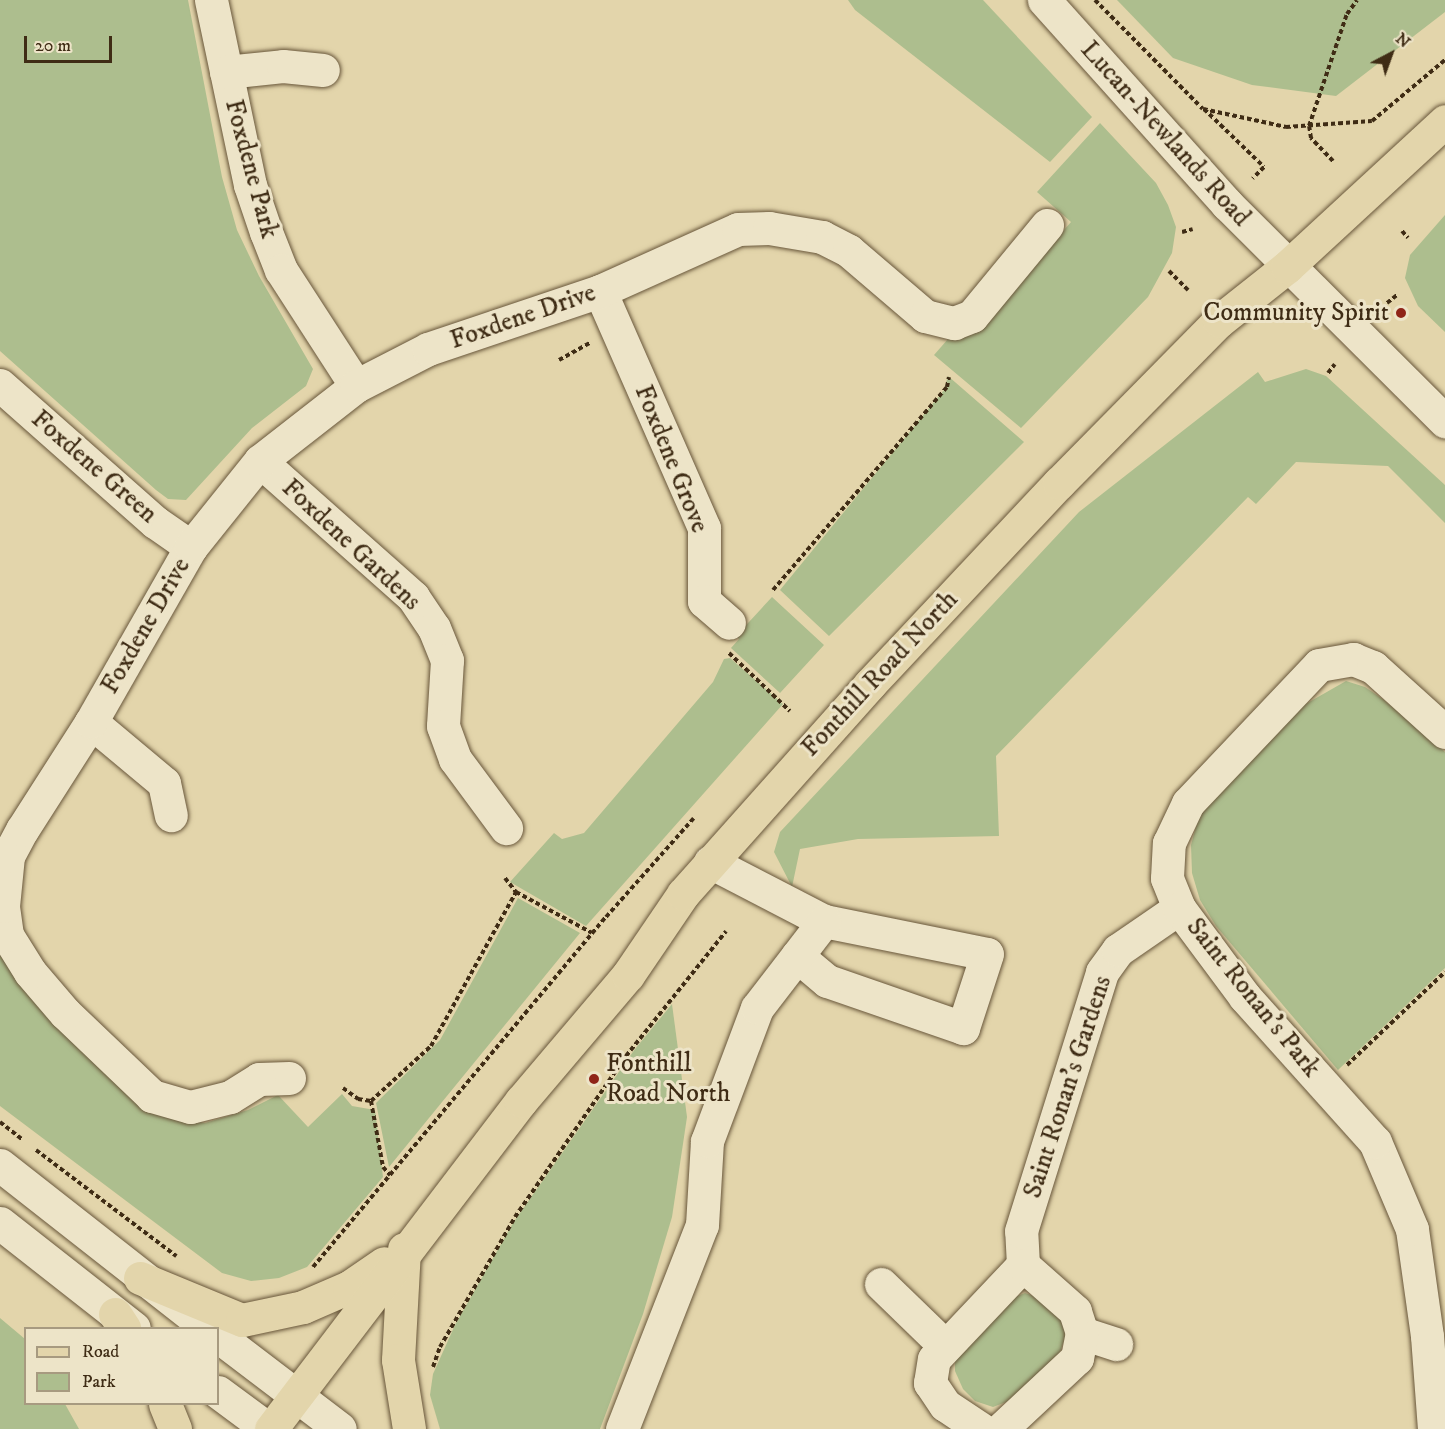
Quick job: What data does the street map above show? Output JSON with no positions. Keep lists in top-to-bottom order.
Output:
{
  "streets": {
    "main road": ["Fonthill Road North"],
    "street": [
      "Lucan-Newlands Road",
      "Foxdene Park",
      "Foxdene Drive",
      "Foxdene Grove",
      "Foxdene Green",
      "Foxdene Gardens",
      "Saint Ronan's Park",
      "Saint Ronan's Gardens"
    ]
  },
  "crossings": [
    ["Lucan-Newlands Road", "Fonthill Road North"],
    ["Foxdene Park", "Foxdene Drive"],
    ["Foxdene Drive", "Foxdene Grove"],
    ["Foxdene Drive", "Foxdene Green"],
    ["Foxdene Drive", "Foxdene Gardens"],
    ["Saint Ronan's Park", "Saint Ronan's Gardens"]
  ],
  "places": ["Community Spirit", "Fonthill Road North"],
  "legend": ["Road", "Park"],
  "scale_bar": "20 m",
  "north": "top right"
}
